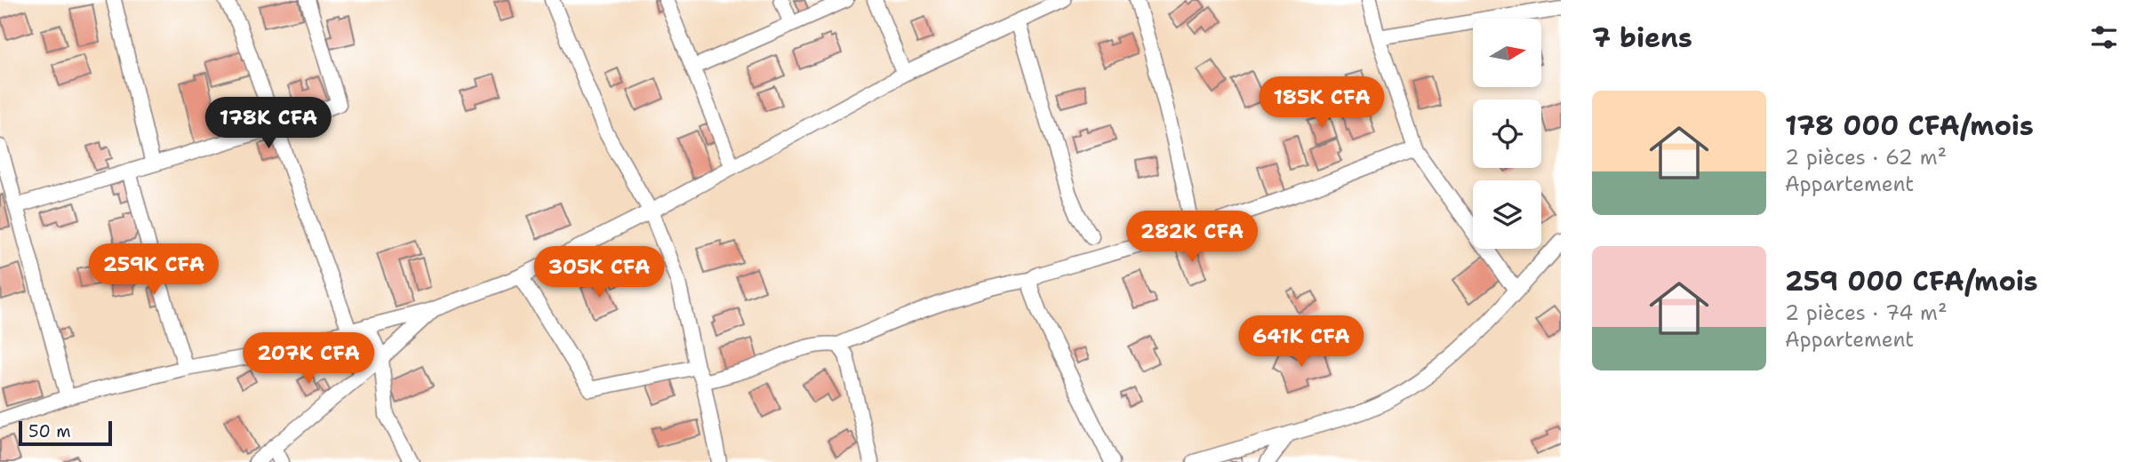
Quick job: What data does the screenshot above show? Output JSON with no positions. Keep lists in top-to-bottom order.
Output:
{
  "scale_bar": "50 m",
  "north": "right",
  "page": {
    "heading": "7 biens",
    "list": [
      {
        "name": "178 000 CFA/mois",
        "note": "2 pièces · 62 m² · Appartement"
      },
      {
        "name": "259 000 CFA/mois",
        "note": "2 pièces · 74 m² · Appartement"
      }
    ],
    "price": [
      "185K CFA",
      "178K CFA",
      "282K CFA",
      "259K CFA",
      "305K CFA",
      "641K CFA",
      "207K CFA"
    ],
    "scale": "50 m"
  }
}
